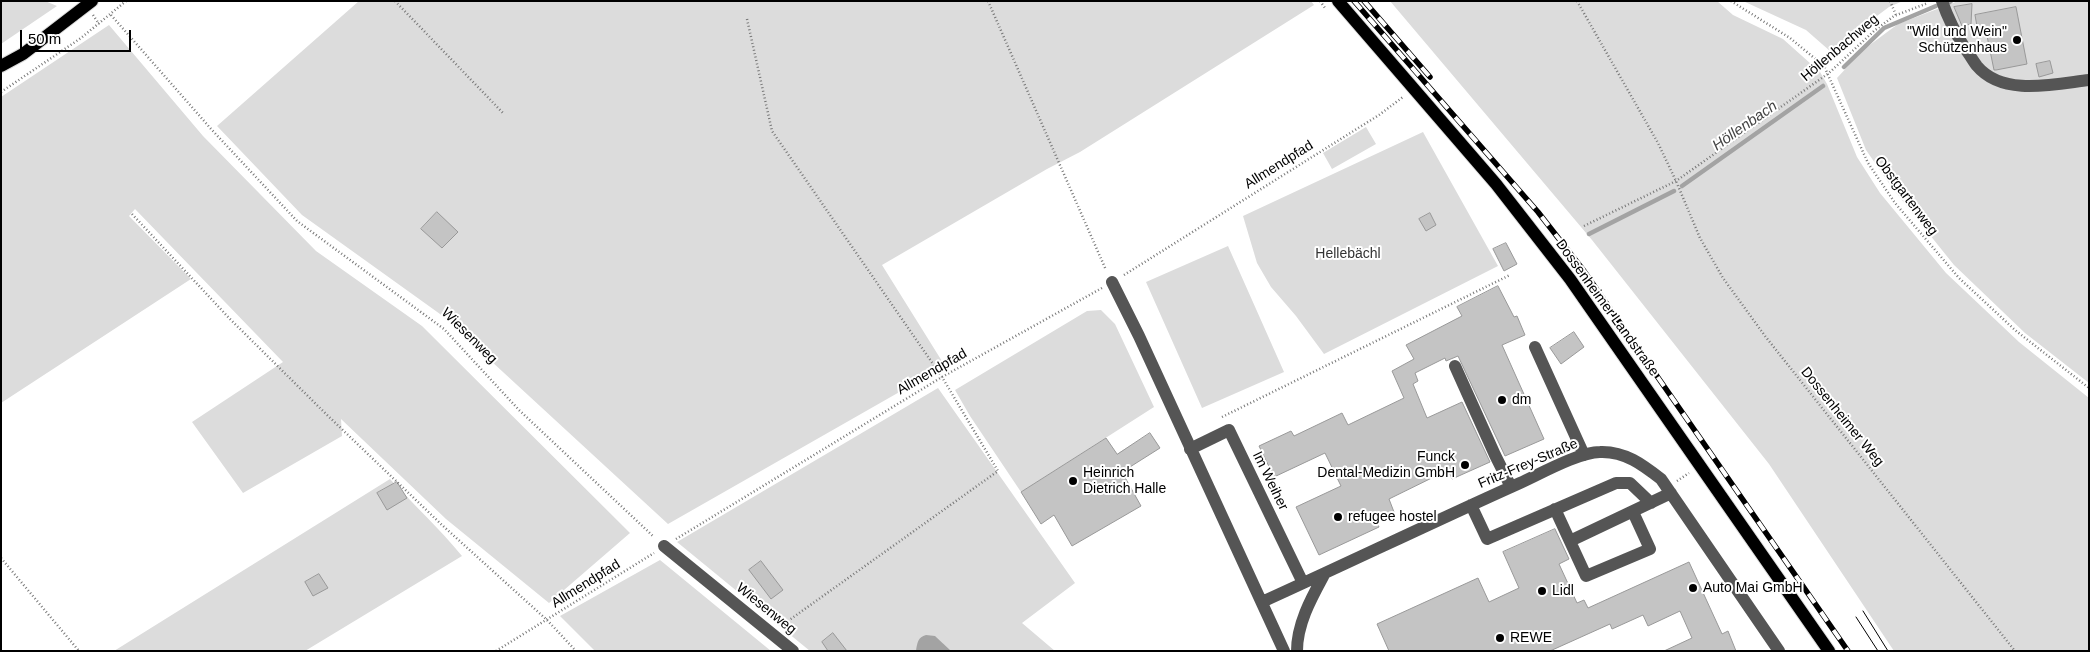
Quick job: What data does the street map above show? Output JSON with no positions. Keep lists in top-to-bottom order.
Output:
{
  "streets": {
    "main road": ["Dossenheimer Landstraße"],
    "street": ["Wiesenweg", "Fritz-Frey-Straße", "Im Weiher"],
    "path": [
      "Höllenbachweg",
      "Allmendpfad",
      "Obstgartenweg",
      "Dossenheimer Weg"
    ]
  },
  "crossings": [
    ["Höllenbachweg", "Obstgartenweg"],
    ["Höllenbachweg", "Dossenheimer Weg"],
    ["Allmendpfad", "Wiesenweg"],
    ["Fritz-Frey-Straße", "Im Weiher"]
  ],
  "water": ["Höllenbach"],
  "parks": ["Hellebächl"],
  "places": [
    "\"Wild und Wein\" Schützenhaus",
    "dm",
    "Funck Dental-Medizin GmbH",
    "Heinrich Dietrich Halle",
    "refugee hostel",
    "Auto Mai GmbH",
    "Lidl",
    "REWE"
  ],
  "scale_bar": "50 m"
}
